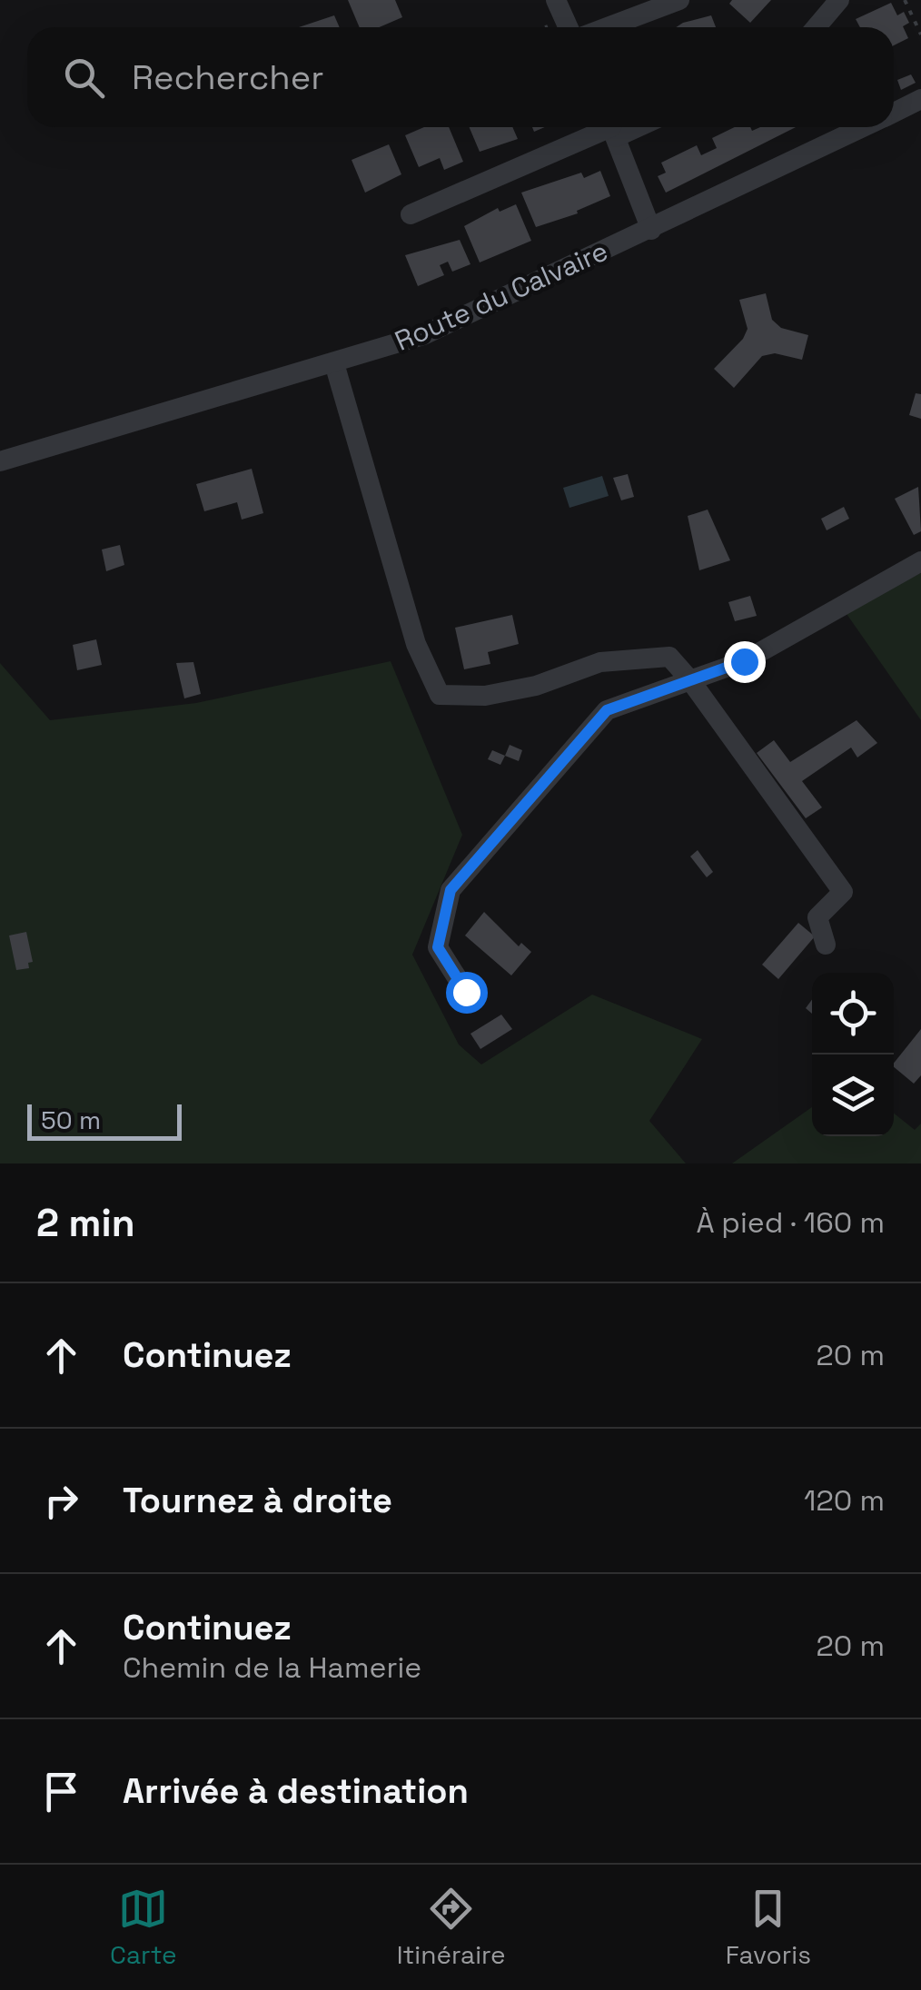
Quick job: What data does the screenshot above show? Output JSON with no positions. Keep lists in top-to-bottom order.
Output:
{
  "streets": {
    "street": ["Route du Calvaire"]
  },
  "scale_bar": "50 m",
  "page": {
    "search": "Rechercher",
    "scale": "50 m",
    "heading": ["2 min", "À pied · 160 m"],
    "list": [
      ["Continuez", "20 m"],
      ["Tournez à droite", "120 m"],
      ["Continuez", "Chemin de la Hamerie", "20 m"],
      "Arrivée à destination"
    ],
    "nav": ["Carte", "Itinéraire", "Favoris"]
  }
}
